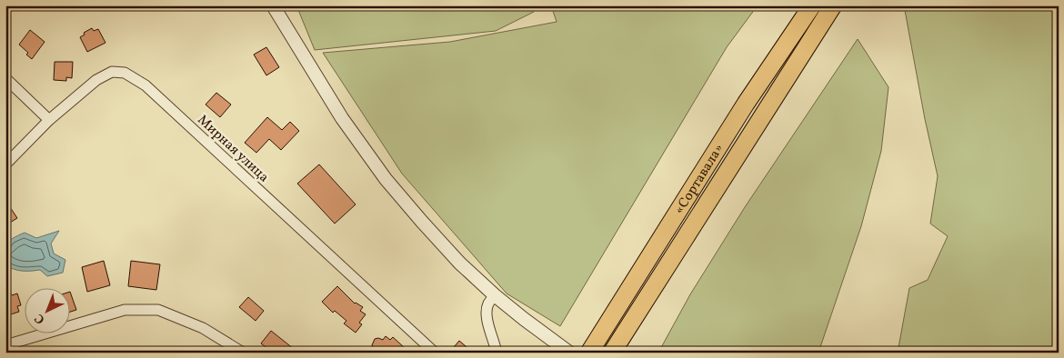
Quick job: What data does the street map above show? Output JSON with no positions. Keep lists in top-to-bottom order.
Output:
{
  "streets": {
    "highway": ["«Сортавала»"],
    "street": ["Мирная улица"]
  },
  "north": "bottom left"
}
